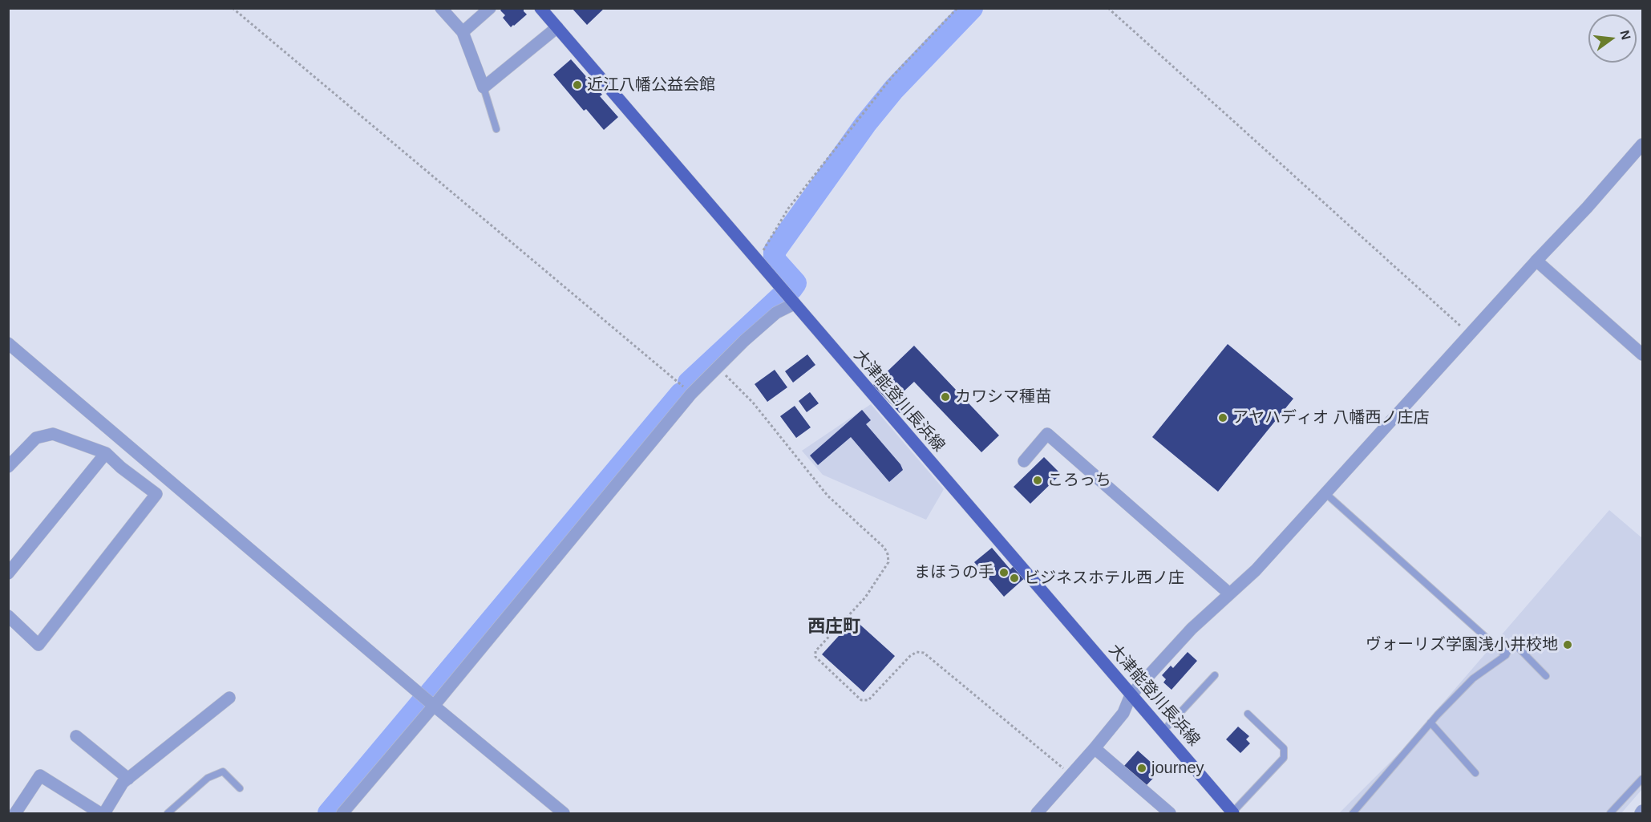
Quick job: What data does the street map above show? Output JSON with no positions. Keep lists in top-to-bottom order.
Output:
{
  "streets": {
    "main road": ["大津能登川長浜線"]
  },
  "districts": ["西庄町"],
  "places": [
    "近江八幡公益会館",
    "カワシマ種苗",
    "アヤハディオ 八幡西ノ庄店",
    "ころっち",
    "まほうの手",
    "ビジネスホテル西ノ庄",
    "ヴォーリズ学園浅小井校地",
    "journey"
  ],
  "north": "right"
}
